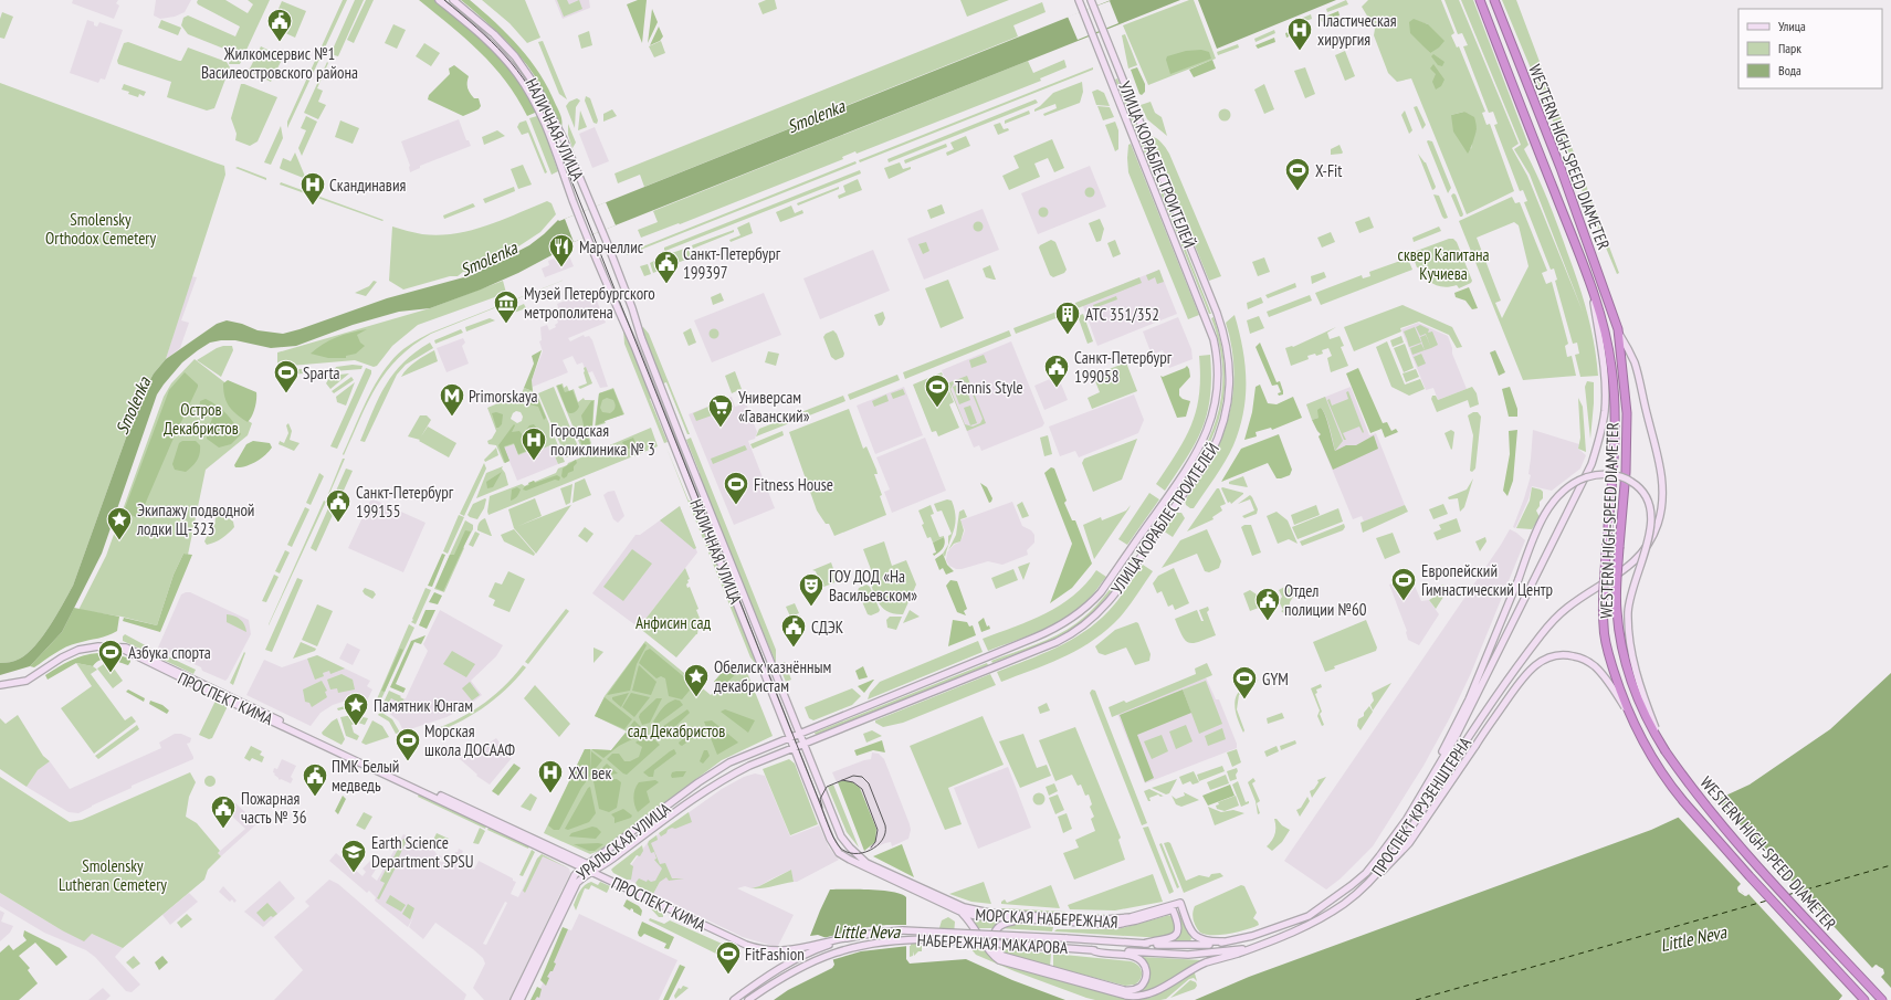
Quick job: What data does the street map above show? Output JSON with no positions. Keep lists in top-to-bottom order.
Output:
{
  "streets": {
    "highway": ["WESTERN HIGH-SPEED DIAMETER"],
    "main road": [
      "НАЛИЧНАЯ УЛИЦА",
      "УЛИЦА КОРАБЛЕСТРОИТЕЛЕЙ",
      "ПРОСПЕКТ КИМА",
      "ПРОСПЕКТ КРУЗЕНШТЕРНА",
      "УРАЛЬСКАЯ УЛИЦА",
      "МОРСКАЯ НАБЕРЕЖНАЯ",
      "НАБЕРЕЖНАЯ МАКАРОВА"
    ]
  },
  "crossings": [
    ["НАЛИЧНАЯ УЛИЦА", "УЛИЦА КОРАБЛЕСТРОИТЕЛЕЙ"],
    ["НАЛИЧНАЯ УЛИЦА", "УРАЛЬСКАЯ УЛИЦА"],
    ["НАЛИЧНАЯ УЛИЦА", "МОРСКАЯ НАБЕРЕЖНАЯ"],
    ["WESTERN HIGH-SPEED DIAMETER", "ПРОСПЕКТ КРУЗЕНШТЕРНА"],
    ["УЛИЦА КОРАБЛЕСТРОИТЕЛЕЙ", "УРАЛЬСКАЯ УЛИЦА"],
    ["ПРОСПЕКТ КИМА", "УРАЛЬСКАЯ УЛИЦА"],
    ["ПРОСПЕКТ КИМА", "НАБЕРЕЖНАЯ МАКАРОВА"],
    ["ПРОСПЕКТ КРУЗЕНШТЕРНА", "МОРСКАЯ НАБЕРЕЖНАЯ"],
    ["ПРОСПЕКТ КРУЗЕНШТЕРНА", "НАБЕРЕЖНАЯ МАКАРОВА"],
    ["МОРСКАЯ НАБЕРЕЖНАЯ", "НАБЕРЕЖНАЯ МАКАРОВА"]
  ],
  "water": ["Smolenka", "Little Neva"],
  "parks": [
    "Smolensky Orthodox Cemetery",
    "сквер Капитана Кучиева",
    "Остров Декабристов",
    "Анфисин сад",
    "сад Декабристов",
    "Smolensky Lutheran Cemetery"
  ],
  "places": {
    "public building": [
      "Жилкомсервис №1 Василеостровского района",
      "Санкт-Петербург 199397",
      "Санкт-Петербург 199058",
      "Санкт-Петербург 199155",
      "Отдел полиции №60",
      "СДЭК",
      "ПМК Белый медведь",
      "Пожарная часть № 36"
    ],
    "hospital": [
      "Пластическая хирургия",
      "Скандинавия",
      "Городская поликлиника № 3",
      "XXI век"
    ],
    "sports": [
      "X-Fit",
      "Sparta",
      "Tennis Style",
      "Fitness House",
      "Европейский Гимнастический Центр",
      "Азбука спорта",
      "GYM",
      "Морская школа ДОСААФ",
      "FitFashion"
    ],
    "restaurant": ["Марчеллис"],
    "museum": ["Музей Петербургского метрополитена"],
    "building": ["АТС 351/352"],
    "metro station": ["Primorskaya"],
    "supermarket": ["Универсам «Гаванский»"],
    "place": ["Экипажу подводной лодки Щ-323", "Обелиск казнённым декабристам", "Памятник Юнгам"],
    "theatre": ["ГОУ ДОД «На Васильевском»"],
    "school or university": ["Earth Science Department SPSU"]
  },
  "legend": ["Улица", "Парк", "Вода"]
}
